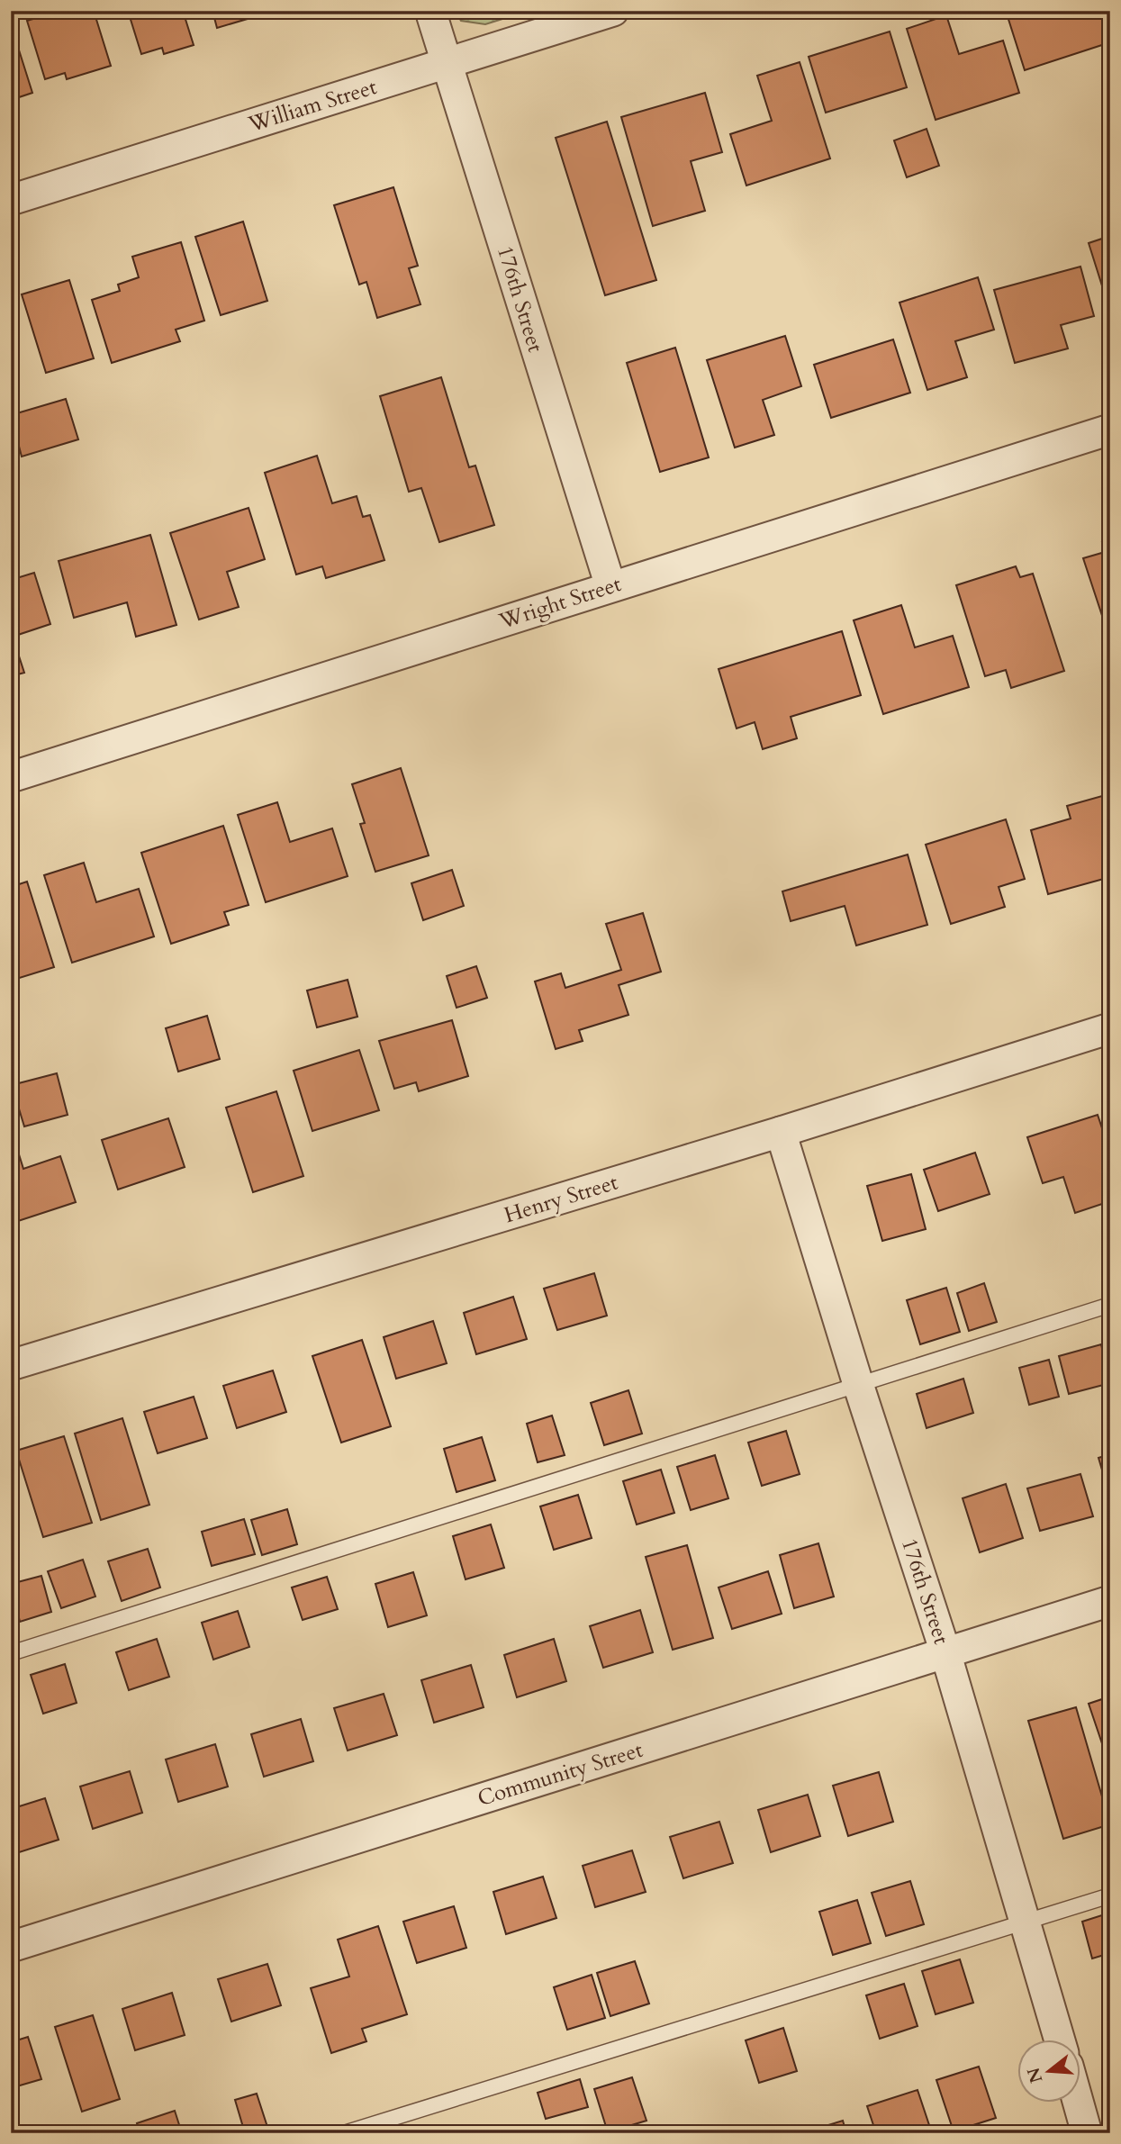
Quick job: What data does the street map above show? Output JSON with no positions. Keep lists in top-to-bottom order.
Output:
{
  "streets": {
    "street": [
      "William Street",
      "176th Street",
      "Wright Street",
      "Henry Street",
      "Community Street"
    ]
  },
  "crossings": [
    ["William Street", "176th Street"],
    ["176th Street", "Wright Street"],
    ["176th Street", "Henry Street"],
    ["176th Street", "Community Street"]
  ],
  "north": "left"
}
